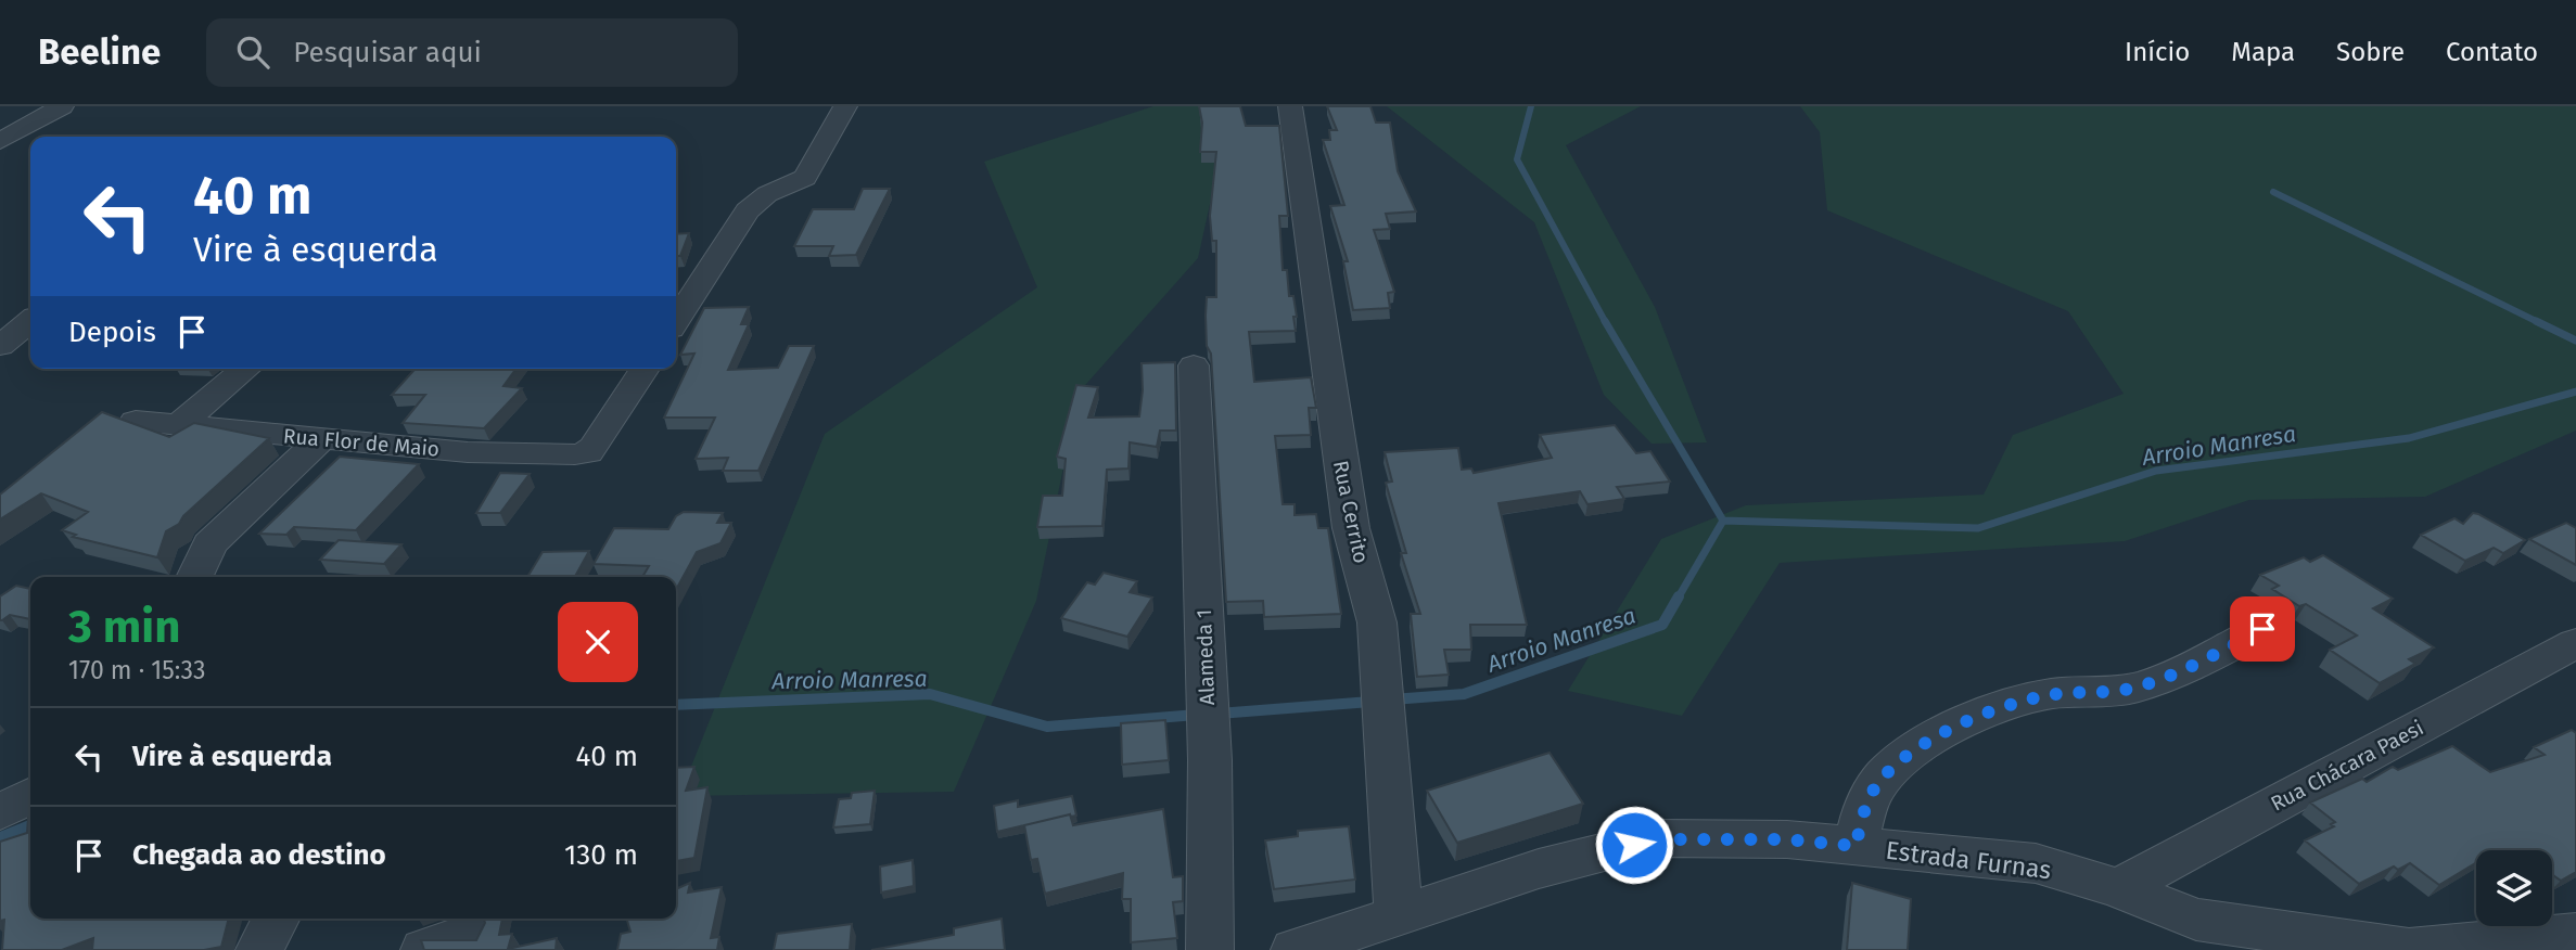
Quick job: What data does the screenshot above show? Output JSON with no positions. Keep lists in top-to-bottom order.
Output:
{
  "streets": {
    "street": [
      "Rua Flor de Maio",
      "Rua Cerrito",
      "Alameda 1",
      "Rua Chácara Paesi",
      "Estrada Furnas"
    ]
  },
  "crossings": [
    ["Rua Cerrito", "Estrada Furnas"],
    ["Rua Chácara Paesi", "Estrada Furnas"]
  ],
  "water": ["Arroio Manresa"],
  "page": {
    "header": "Beeline",
    "search": "Pesquisar aqui",
    "nav": [
      "Início",
      "Mapa",
      "Sobre",
      "Contato"
    ],
    "turn": ["40 m", "Vire à esquerda"],
    "then": "Depois",
    "heading": ["3 min", "170 m · 15:33"],
    "list": [
      {
        "name": "Vire à esquerda",
        "value": "40 m"
      },
      {
        "name": "Chegada ao destino",
        "value": "130 m"
      }
    ]
  }
}
